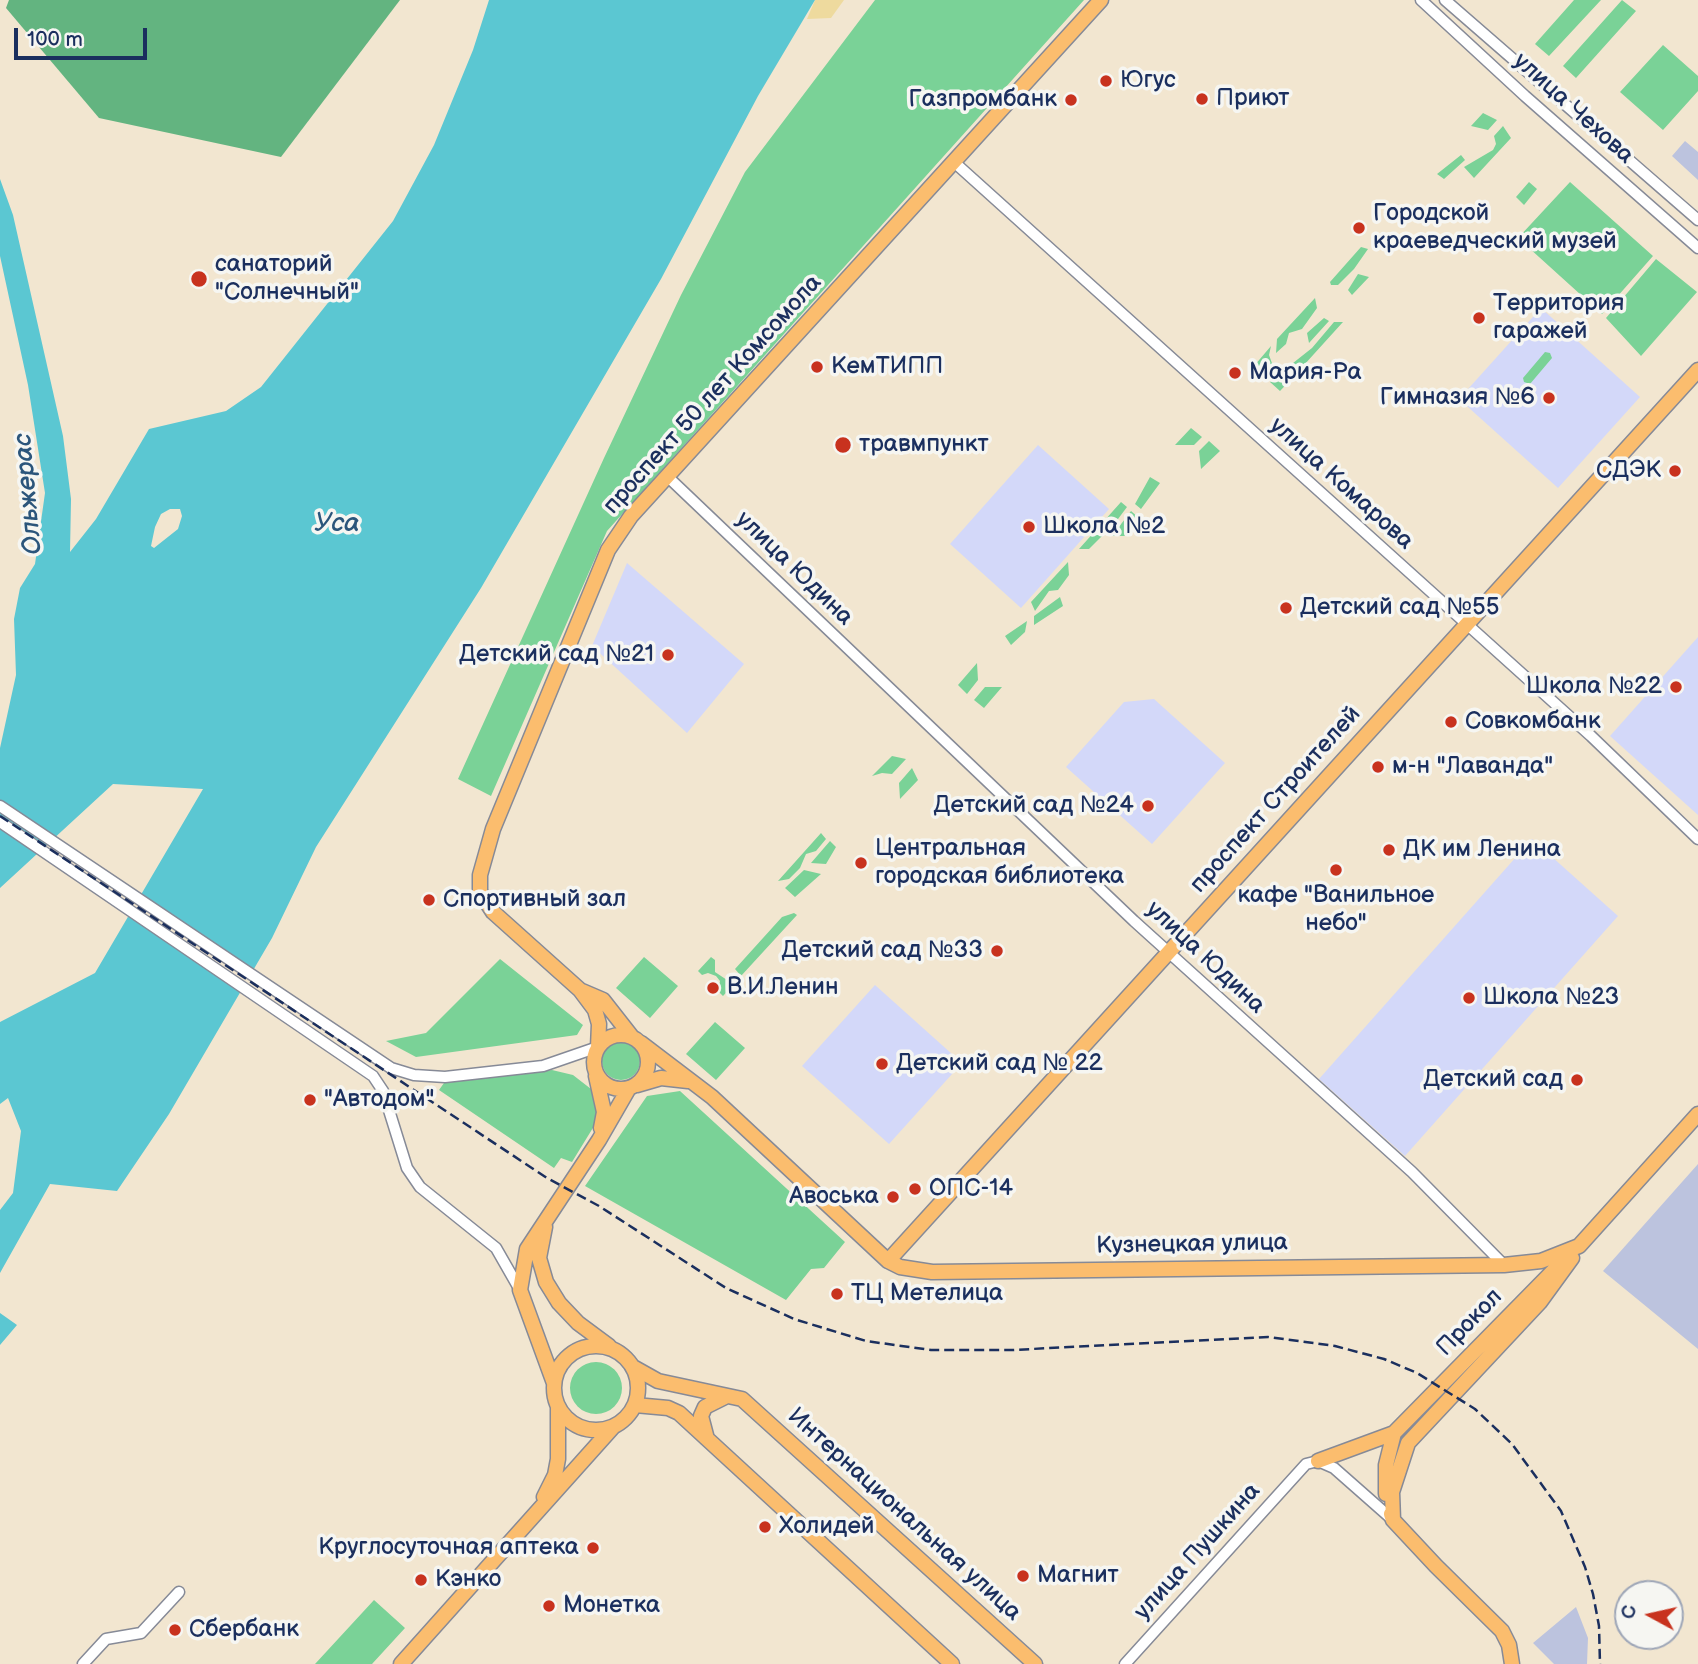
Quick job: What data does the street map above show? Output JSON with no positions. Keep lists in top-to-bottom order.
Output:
{
  "streets": {
    "main road": [
      "проспект 50 лет Комсомола",
      "проспект Строителей",
      "Кузнецкая улица",
      "Прокол",
      "Интернациональная улица"
    ],
    "street": [
      "улица Чехова",
      "улица Комарова",
      "улица Юдина",
      "улица Пушкина"
    ]
  },
  "crossings": [
    ["проспект 50 лет Комсомола", "улица Комарова"],
    ["проспект 50 лет Комсомола", "улица Юдина"],
    ["проспект 50 лет Комсомола", "Кузнецкая улица"],
    ["улица Комарова", "проспект Строителей"],
    ["улица Юдина", "проспект Строителей"],
    ["улица Юдина", "Кузнецкая улица"],
    ["проспект Строителей", "Кузнецкая улица"],
    ["Кузнецкая улица", "Прокол"]
  ],
  "water": ["Ольжерас", "Уса"],
  "places": [
    "Югус",
    "Приют",
    "Газпромбанк",
    "Городской краеведческий музей",
    "санаторий \"Солнечный\"",
    "Территория гаражей",
    "КемТИПП",
    "Мария-Ра",
    "Гимназия №6",
    "травмпункт",
    "СДЭК",
    "Школа №2",
    "Детский сад №55",
    "Детский сад №21",
    "Школа №22",
    "Совкомбанк",
    "м-н \"Лаванда\"",
    "Детский сад №24",
    "ДК им Ленина",
    "Центральная городская библиотека",
    "кафе \"Ванильное небо\"",
    "Спортивный зал",
    "Детский сад №33",
    "В.И.Ленин",
    "Школа №23",
    "Детский сад № 22",
    "Детский сад",
    "\"Автодом\"",
    "ОПС-14",
    "Авоська",
    "ТЦ Метелица",
    "Холидей",
    "Круглосуточная аптека",
    "Магнит",
    "Кэнко",
    "Монетка",
    "Сбербанк"
  ],
  "scale_bar": "100 m",
  "north": "left"
}
